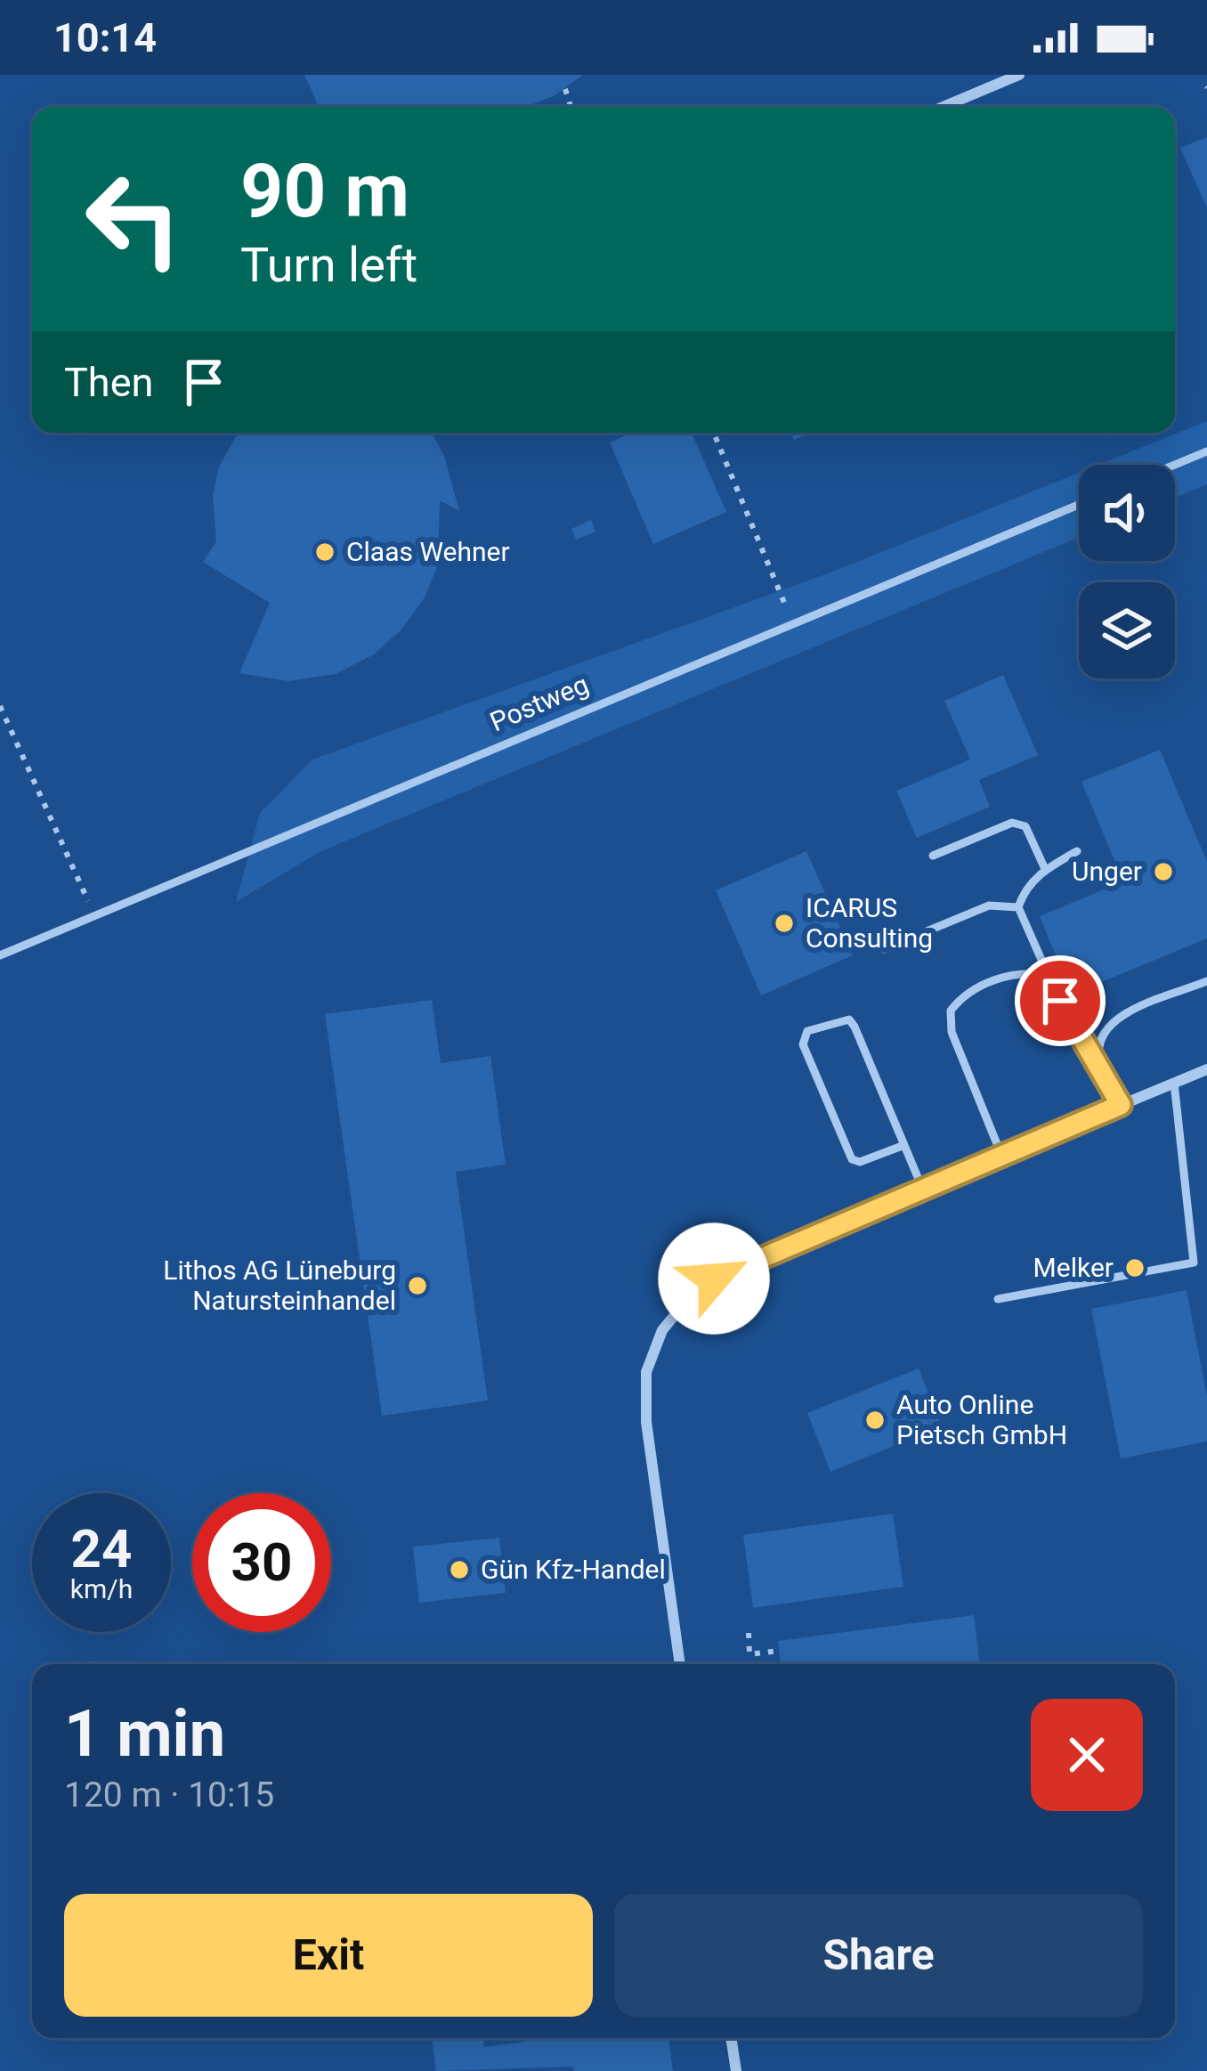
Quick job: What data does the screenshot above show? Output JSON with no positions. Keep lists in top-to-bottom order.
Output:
{
  "streets": {
    "lane": ["Postweg"]
  },
  "places": [
    "Claas Wehner",
    "Unger",
    "ICARUS Consulting",
    "Melker",
    "Lithos AG Lüneburg Natursteinhandel",
    "Auto Online Pietsch GmbH",
    "Gün Kfz-Handel"
  ],
  "page": {
    "status": "10:14",
    "turn": ["90 m", "Turn left"],
    "then": "Then",
    "speed": "24 km/h",
    "limit": "30",
    "heading": ["1 min", "120 m · 10:15"],
    "buttons": ["Exit", "Share"]
  }
}
